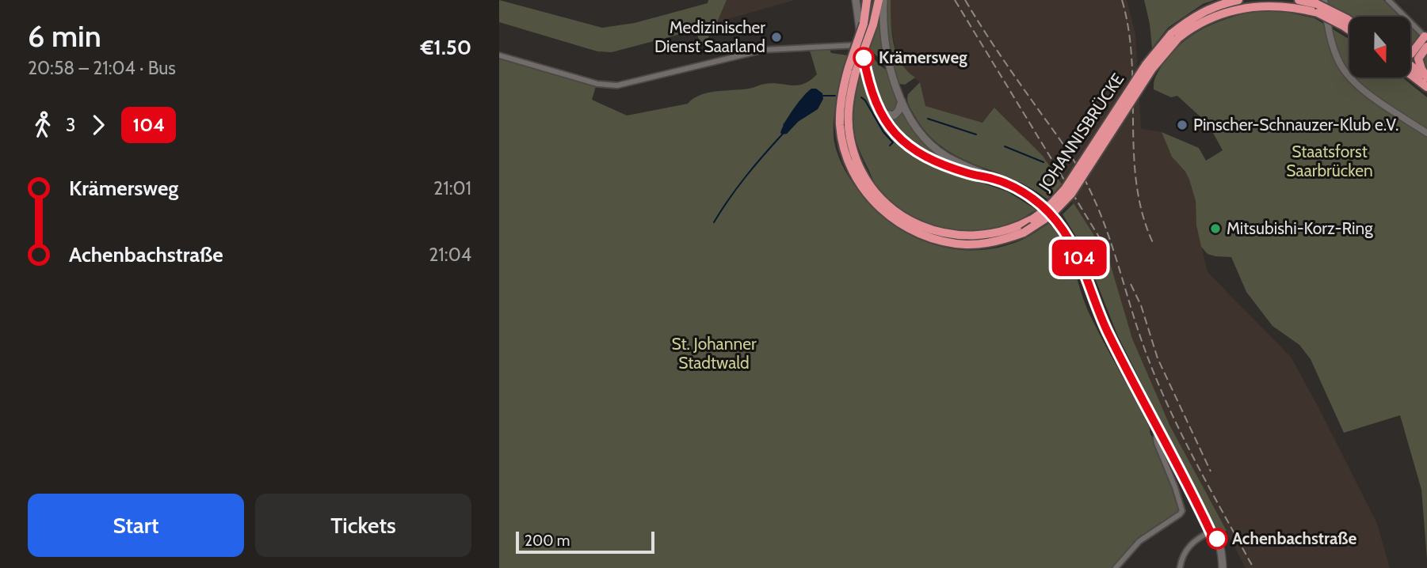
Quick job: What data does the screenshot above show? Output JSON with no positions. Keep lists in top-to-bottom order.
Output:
{
  "streets": {
    "highway": ["JOHANNISBRÜCKE"]
  },
  "parks": ["Staatsforst Saarbrücken", "St. Johanner Stadtwald"],
  "places": [
    "Medizinischer Dienst Saarland",
    "Krämersweg",
    "Pinscher-Schnauzer-Klub e.V.",
    "Mitsubishi-Korz-Ring",
    "Achenbachstraße"
  ],
  "lines": ["bus line 104"],
  "scale_bar": "200 m",
  "north": "bottom",
  "page": {
    "heading": ["6 min", "20:58 – 21:04 · Bus", "€1.50"],
    "on_map": "104",
    "legs": ["3", "104"],
    "list": [
      {
        "name": "Krämersweg",
        "value": "21:01"
      },
      {
        "name": "Achenbachstraße",
        "value": "21:04"
      }
    ],
    "buttons": ["Start", "Tickets"],
    "scale": "200 m"
  }
}
